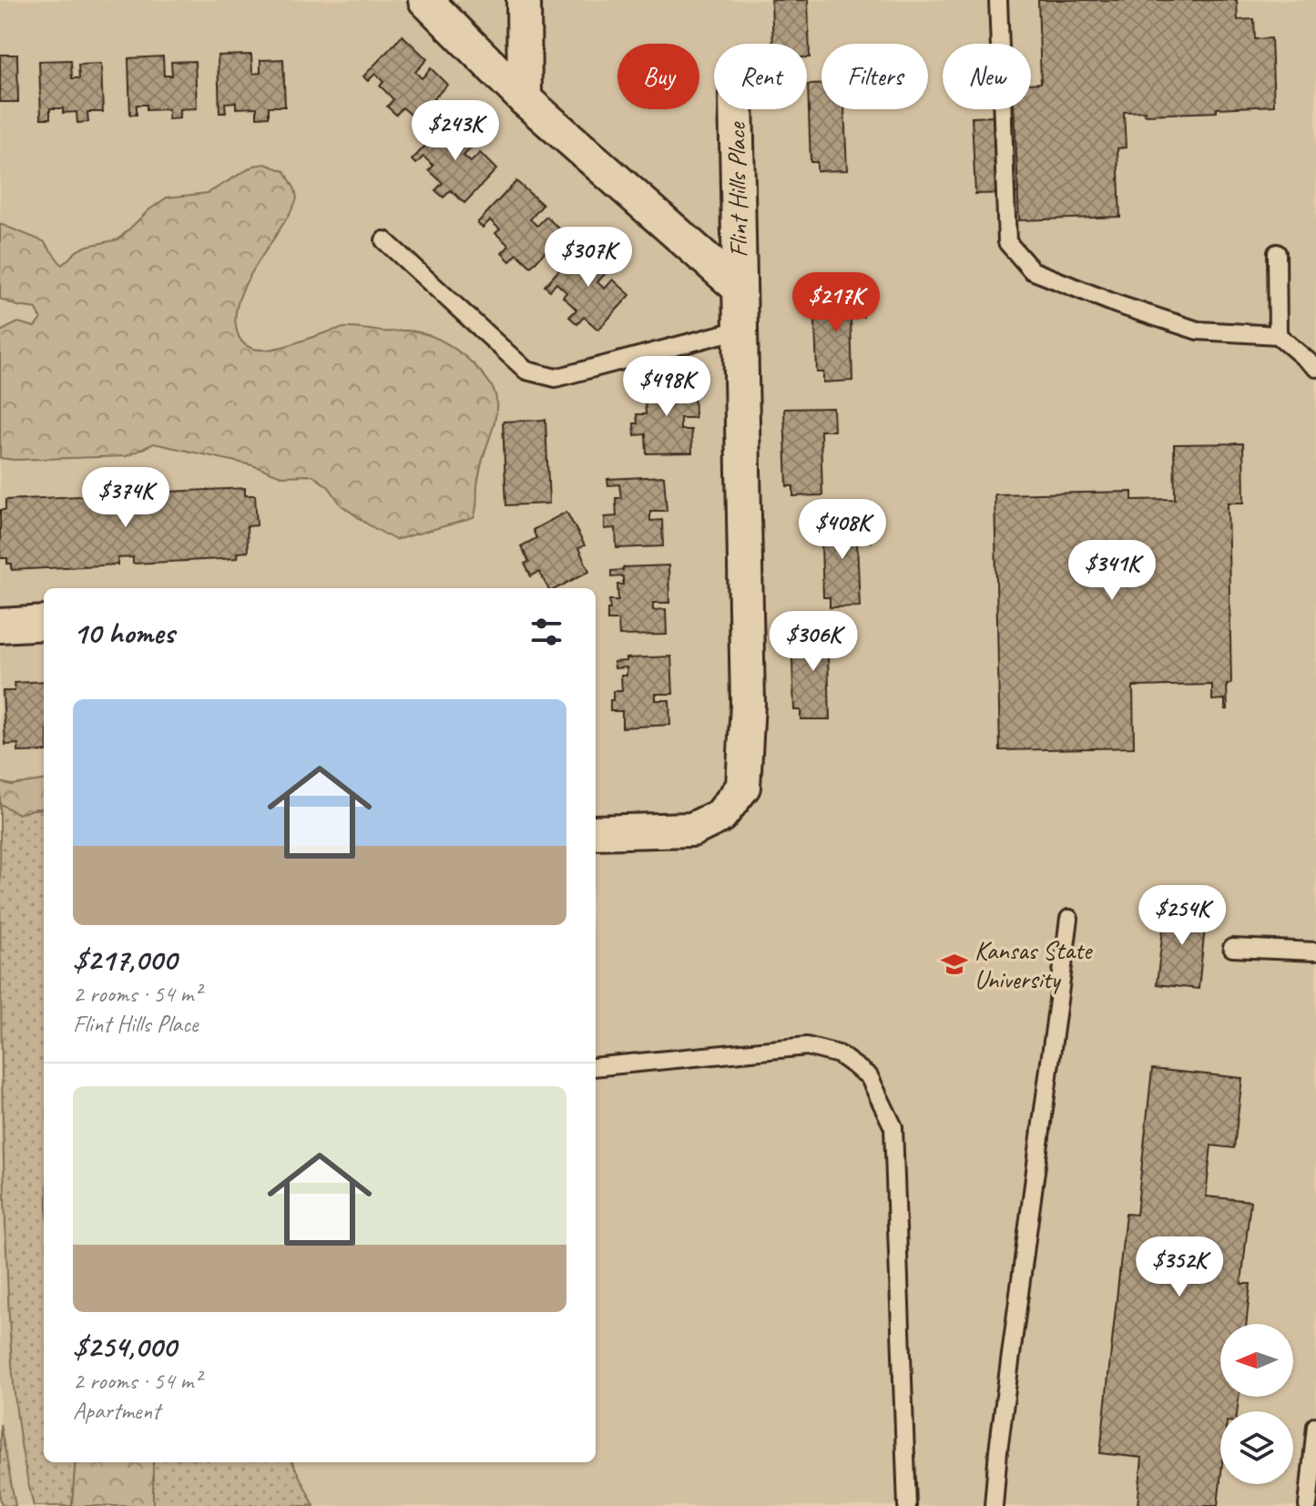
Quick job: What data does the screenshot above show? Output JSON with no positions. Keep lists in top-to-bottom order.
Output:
{
  "streets": {
    "street": ["Flint Hills Place"]
  },
  "places": {
    "school or university": ["Kansas State University"]
  },
  "north": "left",
  "page": {
    "chip": [
      "Buy",
      "Rent",
      "Filters",
      "New"
    ],
    "price": [
      "$243K",
      "$307K",
      "$217K",
      "$498K",
      "$374K",
      "$408K",
      "$341K",
      "$306K",
      "$254K",
      "$352K"
    ],
    "heading": "10 homes",
    "list": [
      {
        "name": "$217,000",
        "note": "2 rooms · 54 m² · Flint Hills Place"
      },
      {
        "name": "$254,000",
        "note": "2 rooms · 54 m² · Apartment"
      }
    ]
  }
}
